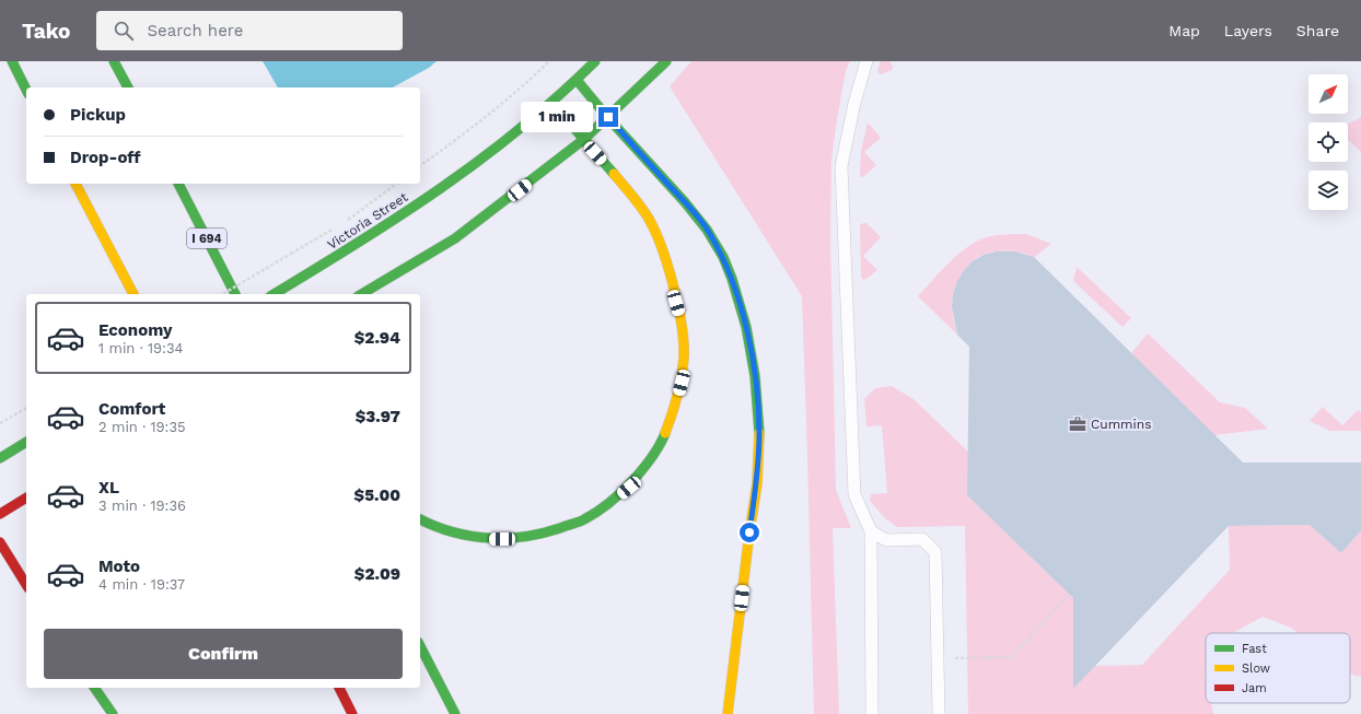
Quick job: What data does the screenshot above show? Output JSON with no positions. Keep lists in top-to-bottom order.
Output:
{
  "streets": {
    "main road": ["Victoria Street", "I 694"]
  },
  "places": {
    "office": ["Cummins"]
  },
  "legend": ["Fast", "Slow", "Jam"],
  "north": "top right",
  "page": {
    "header": "Tako",
    "search": "Search here",
    "nav": ["Map", "Layers", "Share"],
    "banner": ["Pickup", "Drop-off"],
    "bubble": "1 min",
    "list": [
      {
        "name": "Economy",
        "note": "1 min · 19:34",
        "value": "$2.94"
      },
      {
        "name": "Comfort",
        "note": "2 min · 19:35",
        "value": "$3.97"
      },
      {
        "name": "XL",
        "note": "3 min · 19:36",
        "value": "$5.00"
      },
      {
        "name": "Moto",
        "note": "4 min · 19:37",
        "value": "$2.09"
      }
    ],
    "buttons": "Confirm"
  }
}
